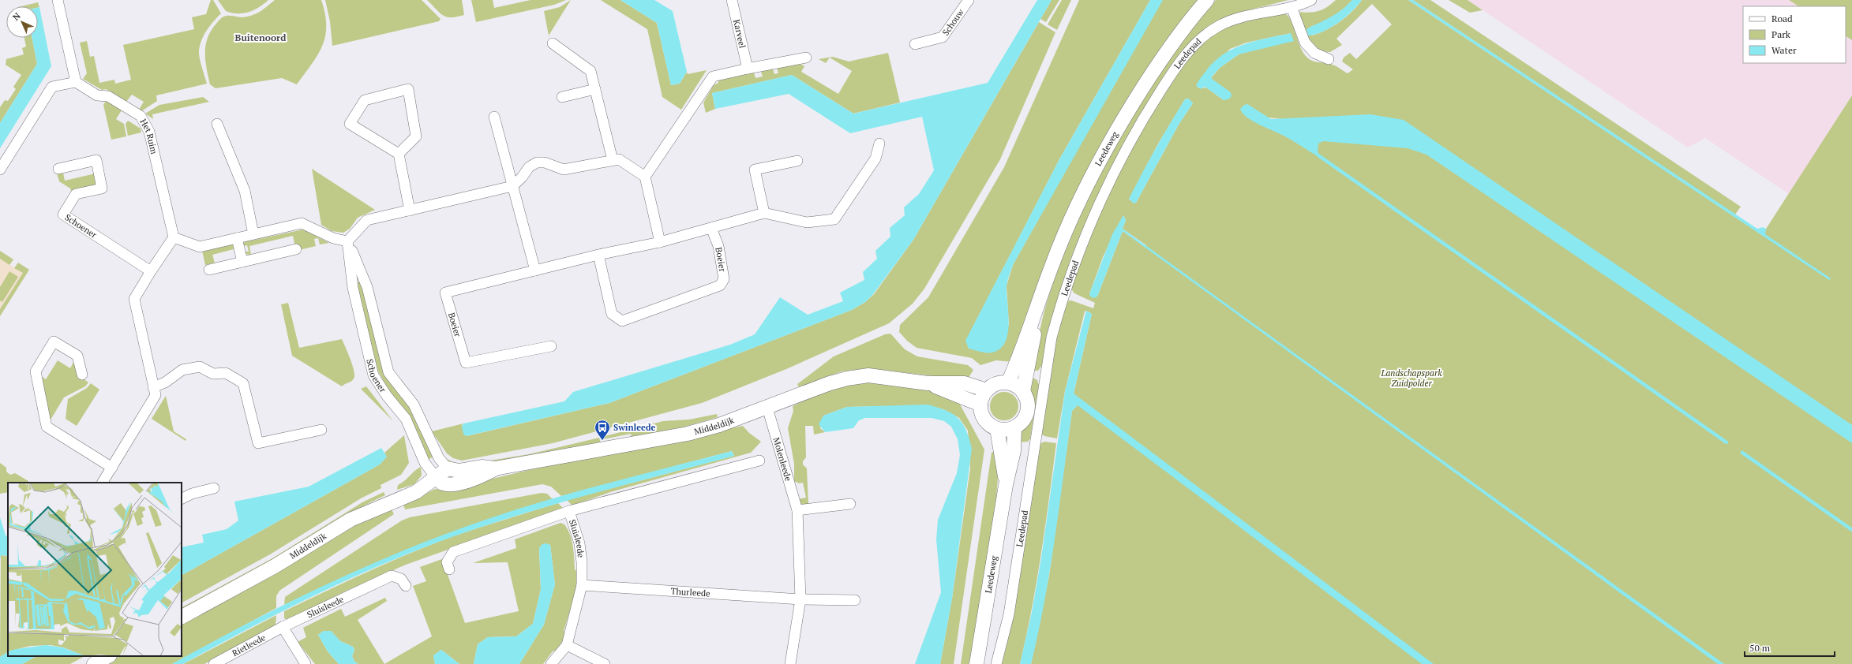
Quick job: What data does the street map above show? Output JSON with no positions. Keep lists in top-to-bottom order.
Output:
{
  "streets": {
    "street": [
      "Schouw",
      "Karveel",
      "Leedepad",
      "Het Ruim",
      "Leedeweg",
      "Schoener",
      "Boeier",
      "Middeldijk",
      "Molenleede",
      "Sluisleede",
      "Thurleede",
      "Rietleede"
    ]
  },
  "crossings": [
    ["Leedeweg", "Middeldijk"],
    ["Schoener", "Middeldijk"],
    ["Middeldijk", "Molenleede"],
    ["Molenleede", "Thurleede"],
    ["Sluisleede", "Thurleede"],
    ["Sluisleede", "Rietleede"]
  ],
  "districts": ["Buitenoord"],
  "parks": ["Landschapspark Zuidpolder"],
  "places": {
    "bus stop": ["Swinleede"]
  },
  "legend": ["Road", "Park", "Water"],
  "scale_bar": "50 m",
  "north": "top left"
}
